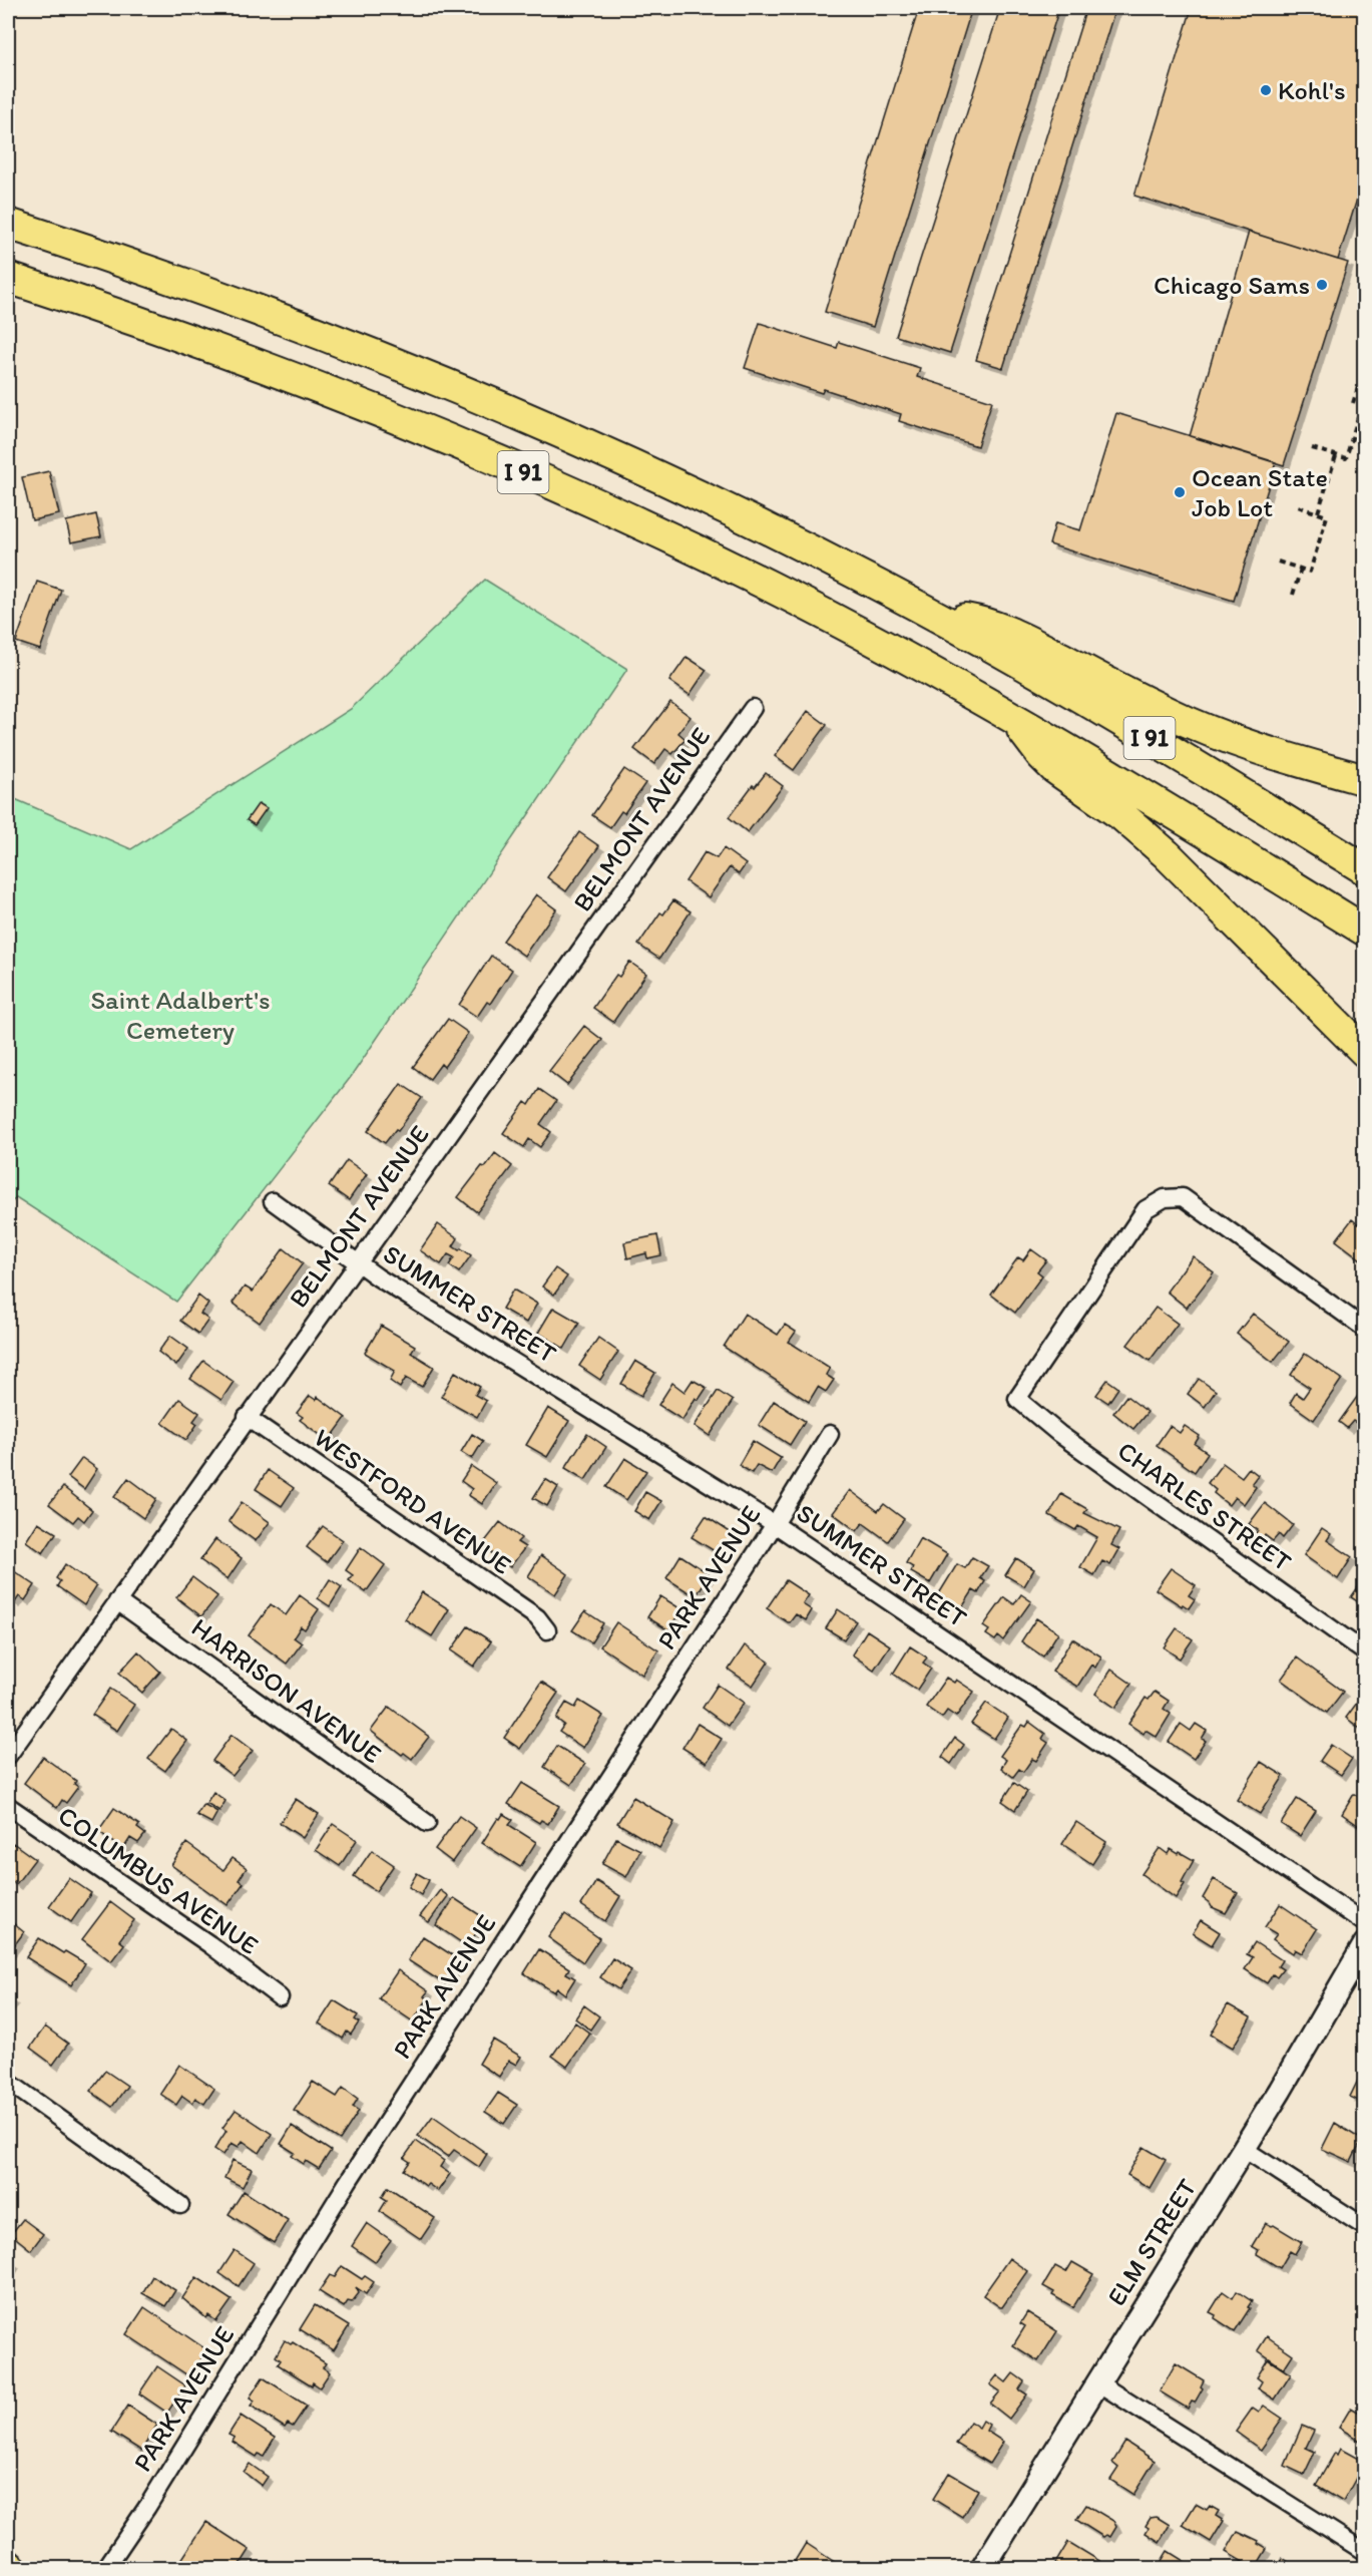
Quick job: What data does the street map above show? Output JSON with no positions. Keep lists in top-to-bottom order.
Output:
{
  "streets": {
    "highway": ["I 91"],
    "main road": ["ELM STREET"],
    "street": [
      "BELMONT AVENUE",
      "SUMMER STREET",
      "WESTFORD AVENUE",
      "CHARLES STREET",
      "PARK AVENUE",
      "HARRISON AVENUE",
      "COLUMBUS AVENUE"
    ]
  },
  "crossings": [
    ["BELMONT AVENUE", "SUMMER STREET"],
    ["BELMONT AVENUE", "WESTFORD AVENUE"],
    ["BELMONT AVENUE", "HARRISON AVENUE"],
    ["SUMMER STREET", "PARK AVENUE"]
  ],
  "parks": ["Saint Adalbert's Cemetery"],
  "places": ["Kohl's", "Chicago Sams", "Ocean State Job Lot"]
}
